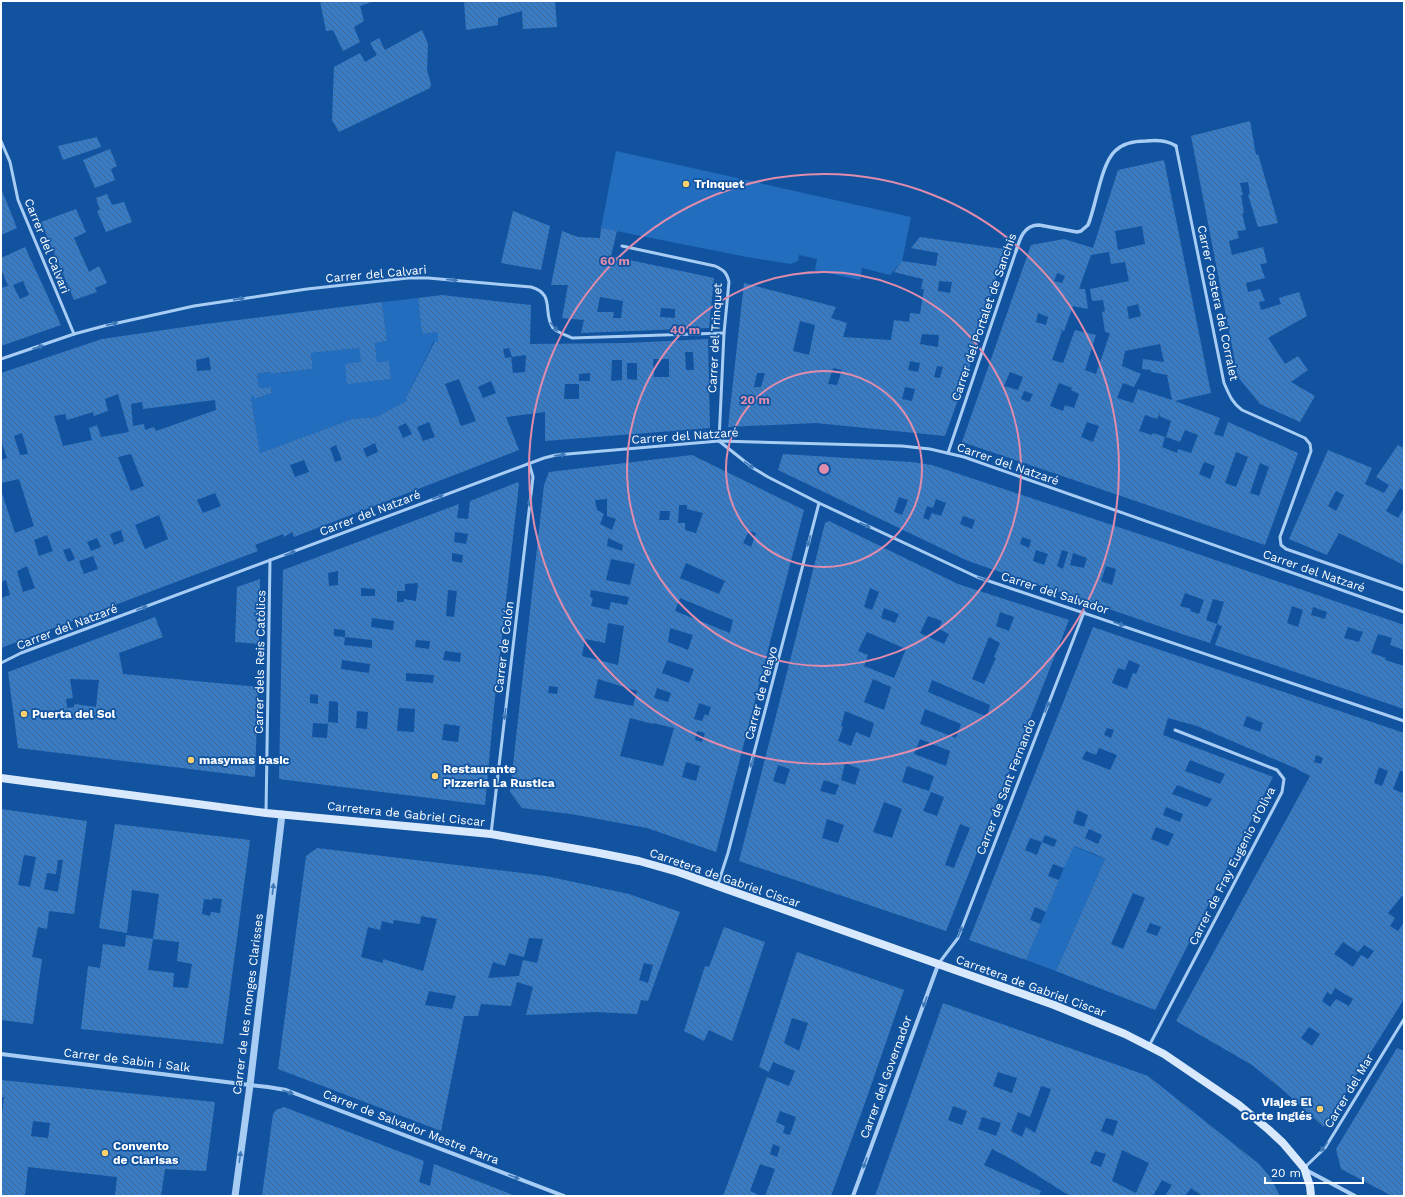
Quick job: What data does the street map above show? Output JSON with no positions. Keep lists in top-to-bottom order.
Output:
{
  "streets": {
    "main road": ["Carretera de Gabriel Ciscar"],
    "street": [
      "Carrer del Portalet de Sanchis",
      "Carrer de les monges Clarisses",
      "Carrer de Sabin i Salk",
      "Carrer del Governador",
      "Carrer de Salvador Mestre Parra"
    ],
    "lane": [
      "Carrer del Calvari",
      "Carrer Costera del Corralet",
      "Carrer del Trinquet",
      "Carrer del Natzaré",
      "Carrer del Salvador",
      "Carrer de Colón",
      "Carrer dels Reis Catòlics",
      "Carrer de Pelayo",
      "Carrer de Sant Fernando",
      "Carrer de Fray Eugenio d'Oliva",
      "Carrer del Mar"
    ]
  },
  "crossings": [
    ["Carrer del Calvari", "Carrer del Trinquet"],
    ["Carrer Costera del Corralet", "Carrer del Portalet de Sanchis"],
    ["Carrer del Portalet de Sanchis", "Carrer del Natzaré"],
    ["Carrer del Trinquet", "Carrer del Natzaré"],
    ["Carrer del Trinquet", "Carrer del Salvador"],
    ["Carrer del Natzaré", "Carrer del Salvador"],
    ["Carrer del Natzaré", "Carrer de Colón"],
    ["Carrer del Natzaré", "Carrer dels Reis Catòlics"],
    ["Carrer del Salvador", "Carrer de Pelayo"],
    ["Carrer del Salvador", "Carrer de Sant Fernando"],
    ["Carrer de Colón", "Carretera de Gabriel Ciscar"],
    ["Carrer dels Reis Catòlics", "Carretera de Gabriel Ciscar"],
    ["Carrer de Pelayo", "Carretera de Gabriel Ciscar"],
    ["Carrer de Sant Fernando", "Carretera de Gabriel Ciscar"],
    ["Carrer de Sant Fernando", "Carrer del Governador"],
    ["Carretera de Gabriel Ciscar", "Carrer de Fray Eugenio d'Oliva"],
    ["Carretera de Gabriel Ciscar", "Carrer de les monges Clarisses"],
    ["Carretera de Gabriel Ciscar", "Carrer del Governador"],
    ["Carretera de Gabriel Ciscar", "Carrer del Mar"],
    ["Carrer de les monges Clarisses", "Carrer de Sabin i Salk"],
    ["Carrer de les monges Clarisses", "Carrer de Salvador Mestre Parra"],
    ["Carrer de Sabin i Salk", "Carrer de Salvador Mestre Parra"]
  ],
  "one_way": [
    "Carrer del Calvari",
    "Carrer del Natzaré",
    "Carrer del Salvador",
    "Carrer de Colón",
    "Carrer de Pelayo",
    "Carrer de Sant Fernando",
    "Carrer de les monges Clarisses",
    "Carrer del Governador",
    "Carrer del Mar",
    "Carrer de Salvador Mestre Parra"
  ],
  "places": [
    "Trinquet",
    "Puerta del Sol",
    "masymas basic",
    "Restaurante Pizzeria La Rustica",
    "Viajes El Corte Inglés",
    "Convento de Clarisas"
  ],
  "scale_bar": "20 m",
  "rings": ["60 m", "40 m", "20 m"]
}
